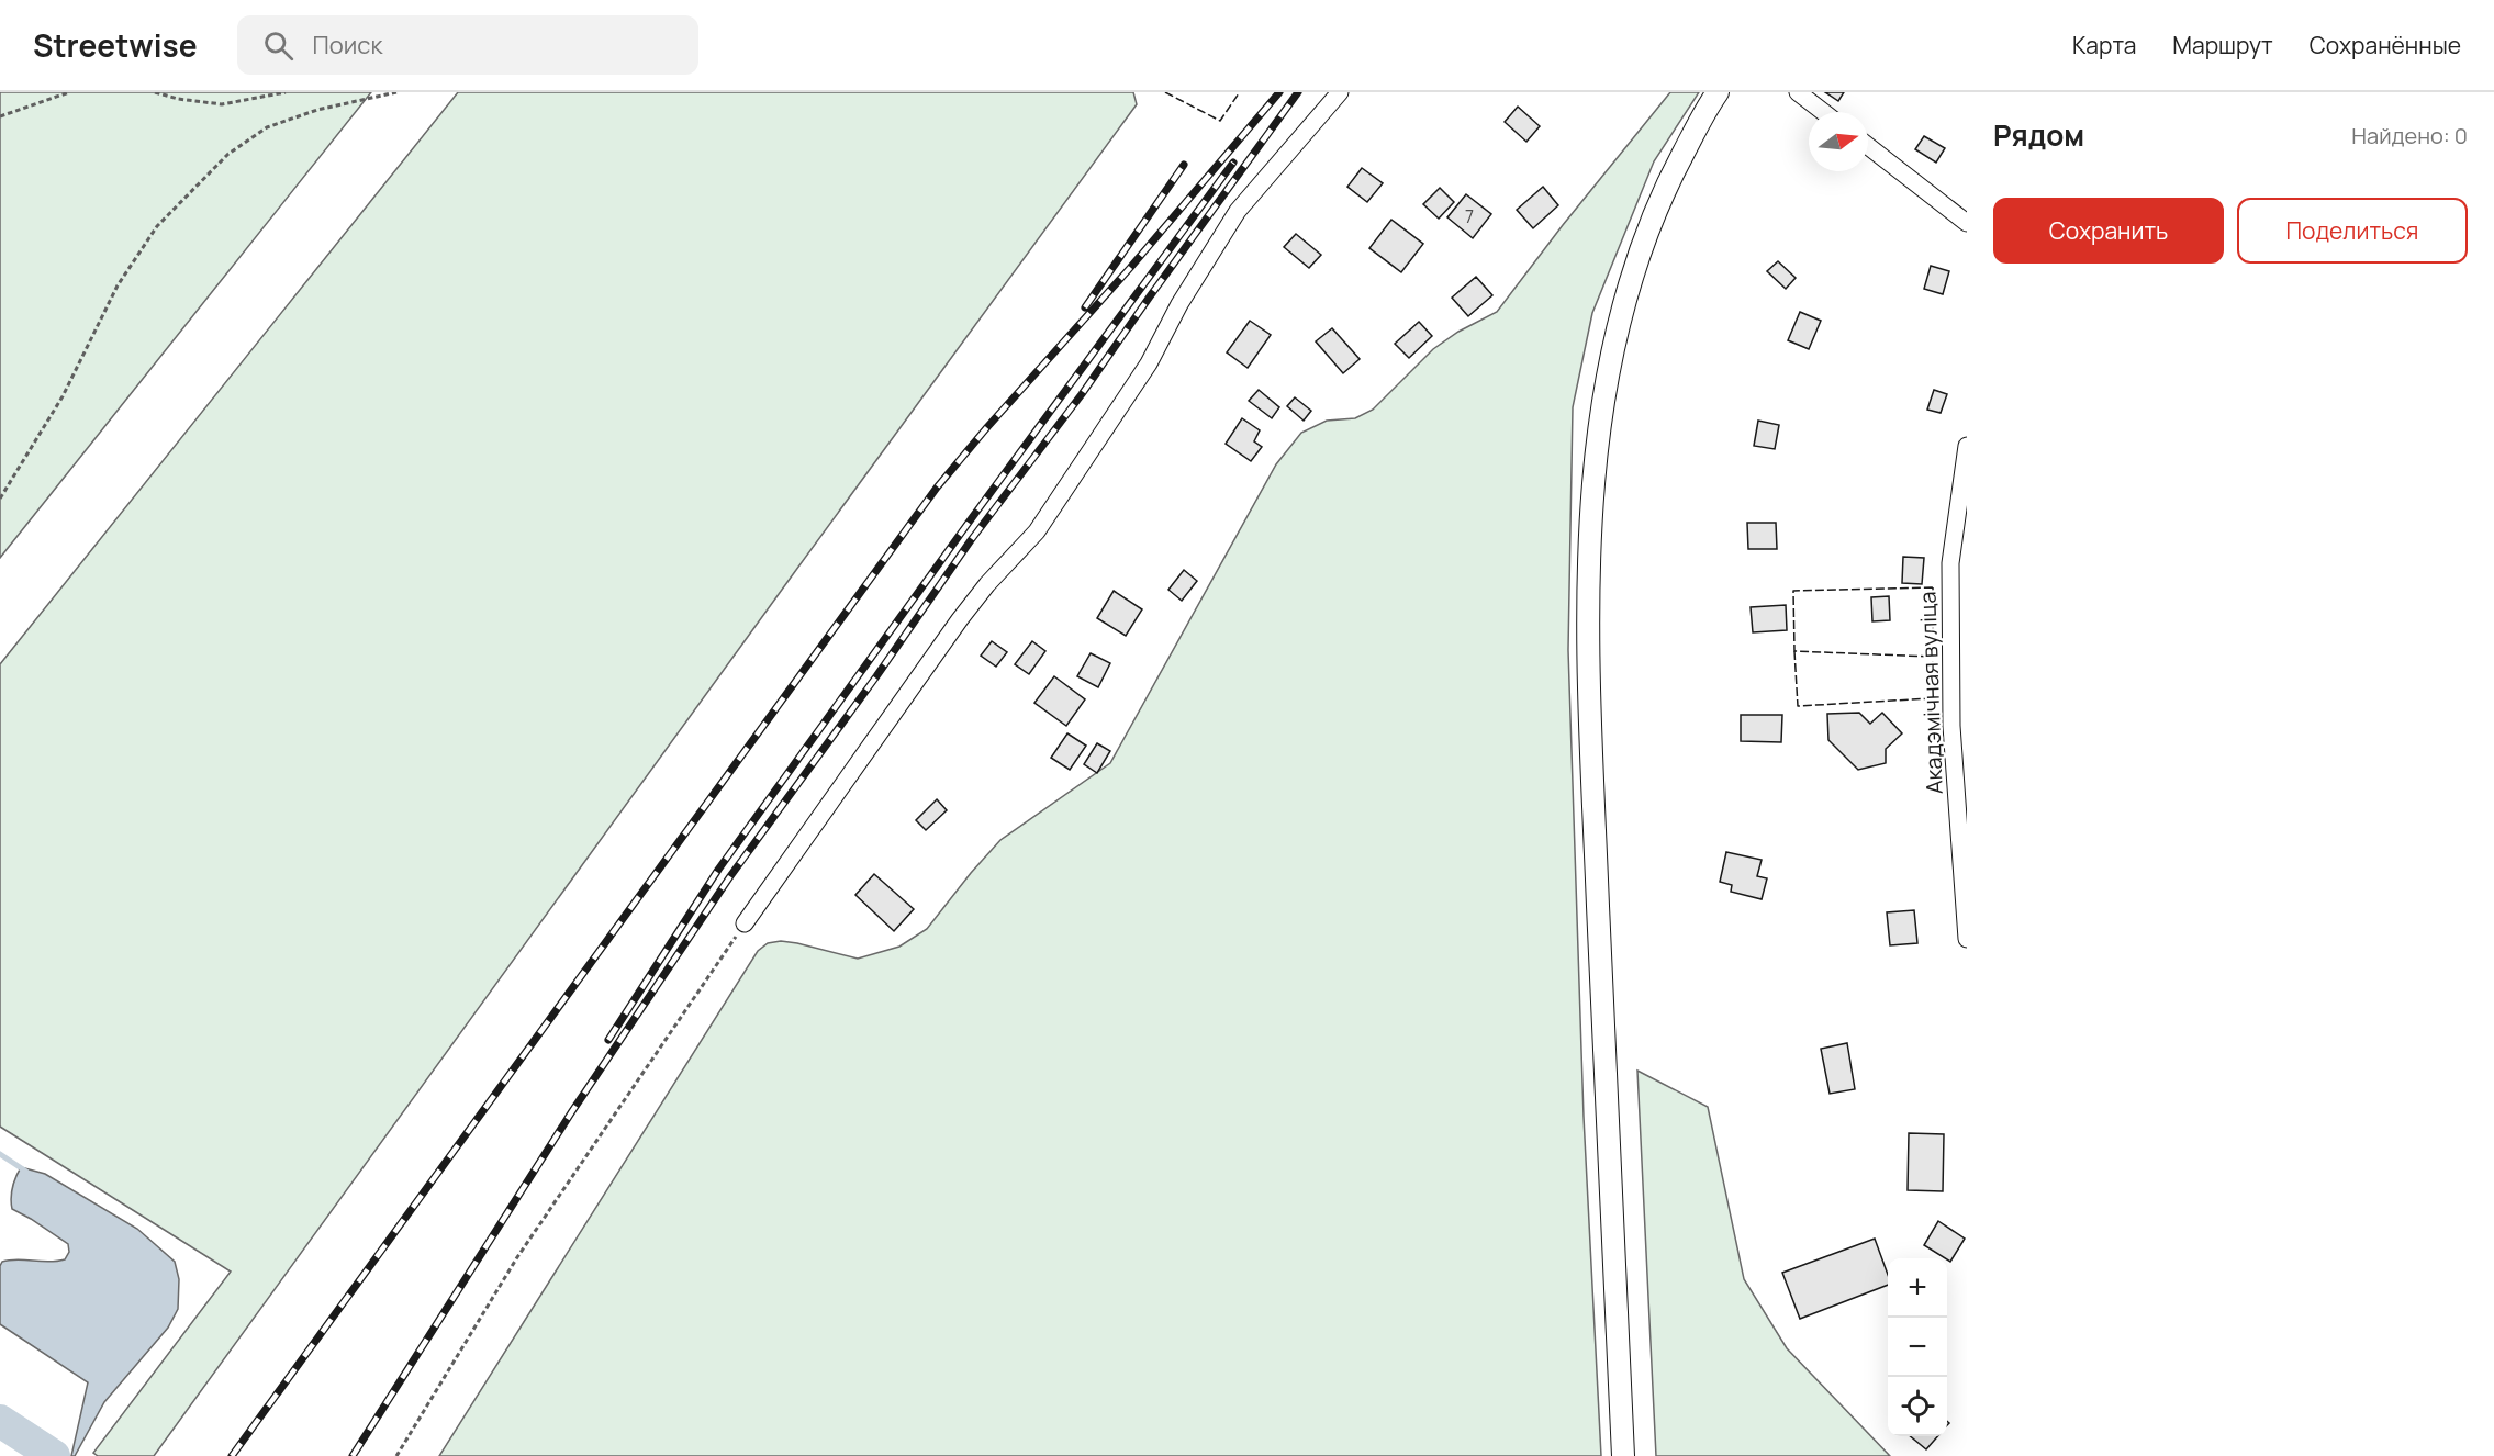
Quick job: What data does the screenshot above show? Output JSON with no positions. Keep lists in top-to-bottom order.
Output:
{
  "streets": {
    "street": ["Акадэмічная вуліца"]
  },
  "house_numbers": ["7"],
  "north": "right",
  "page": {
    "header": "Streetwise",
    "search": "Поиск",
    "nav": ["Карта", "Маршрут", "Сохранённые"],
    "heading": ["Рядом", "Найдено: 0"],
    "buttons": ["Сохранить", "Поделиться"],
    "map_buttons": ["+", "−"]
  }
}
